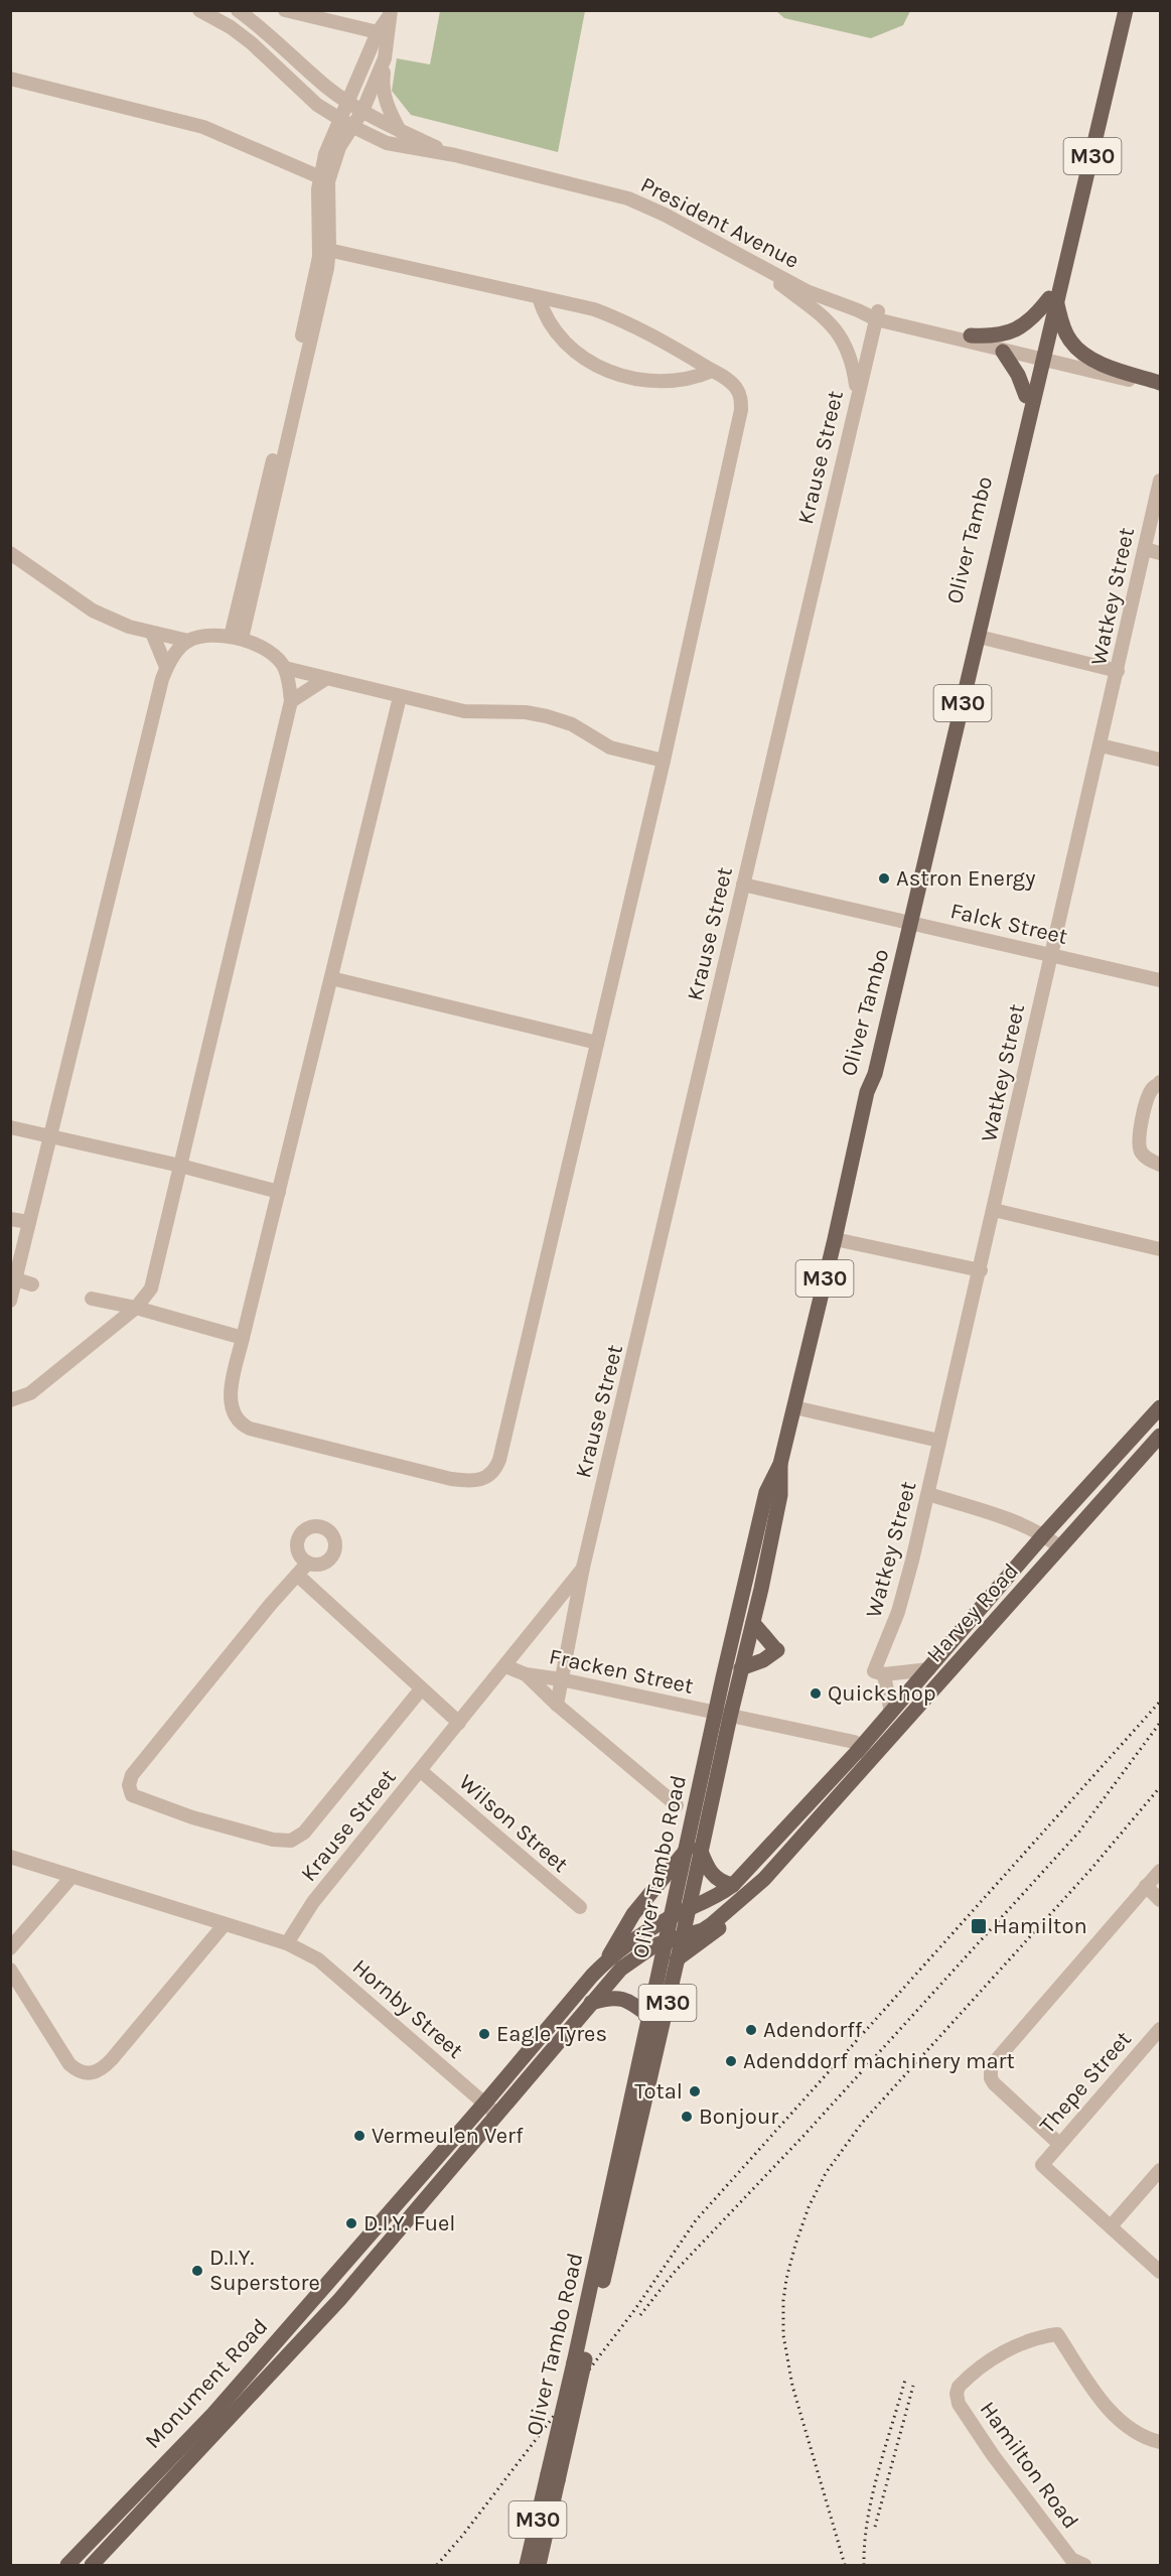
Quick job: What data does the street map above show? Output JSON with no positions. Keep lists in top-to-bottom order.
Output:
{
  "streets": {
    "main road": [
      "M30",
      "Oliver Tambo",
      "Harvey Road",
      "Oliver Tambo Road",
      "Monument Road"
    ],
    "street": [
      "President Avenue",
      "Krause Street",
      "Watkey Street",
      "Falck Street",
      "Fracken Street",
      "Wilson Street",
      "Hornby Street",
      "Thepe Street",
      "Hamilton Road"
    ]
  },
  "crossings": [
    ["President Avenue", "Krause Street"],
    ["President Avenue", "Oliver Tambo"],
    ["Krause Street", "Falck Street"],
    ["Krause Street", "Fracken Street"],
    ["Krause Street", "Wilson Street"],
    ["Krause Street", "Hornby Street"],
    ["Oliver Tambo", "Falck Street"],
    ["Oliver Tambo", "Oliver Tambo Road"],
    ["Watkey Street", "Falck Street"],
    ["Harvey Road", "Fracken Street"],
    ["Harvey Road", "Oliver Tambo Road"],
    ["Harvey Road", "Monument Road"],
    ["Fracken Street", "Oliver Tambo Road"],
    ["Oliver Tambo Road", "Monument Road"],
    ["Hornby Street", "Monument Road"]
  ],
  "places": {
    "other": [
      "Astron Energy",
      "Quickshop",
      "Adendorff",
      "Eagle Tyres",
      "Adenddorf machinery mart",
      "Total",
      "Bonjour",
      "Vermeulen Verf",
      "D.I.Y. Fuel",
      "D.I.Y. Superstore"
    ],
    "transit": ["Hamilton"]
  }
}
